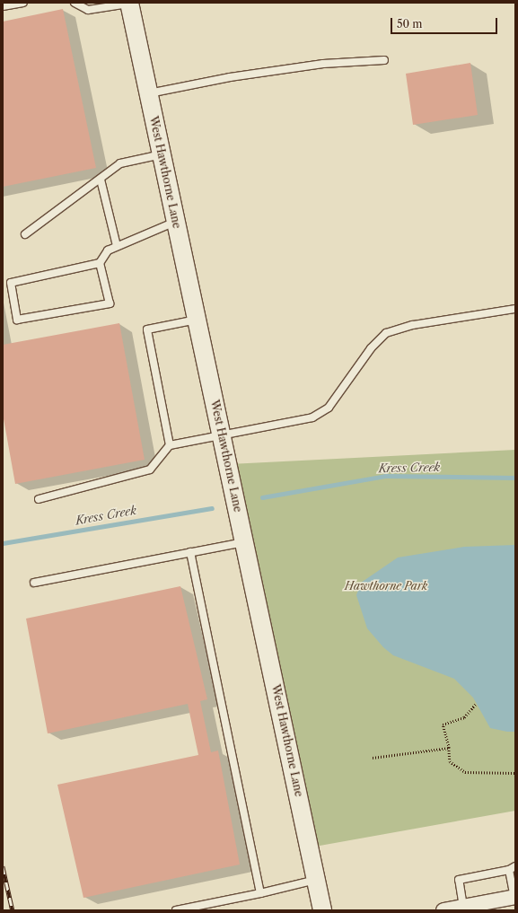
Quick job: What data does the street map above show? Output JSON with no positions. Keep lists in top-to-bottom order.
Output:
{
  "streets": {
    "street": ["West Hawthorne Lane"]
  },
  "water": ["Kress Creek"],
  "parks": ["Hawthorne Park"],
  "scale_bar": "50 m"
}
